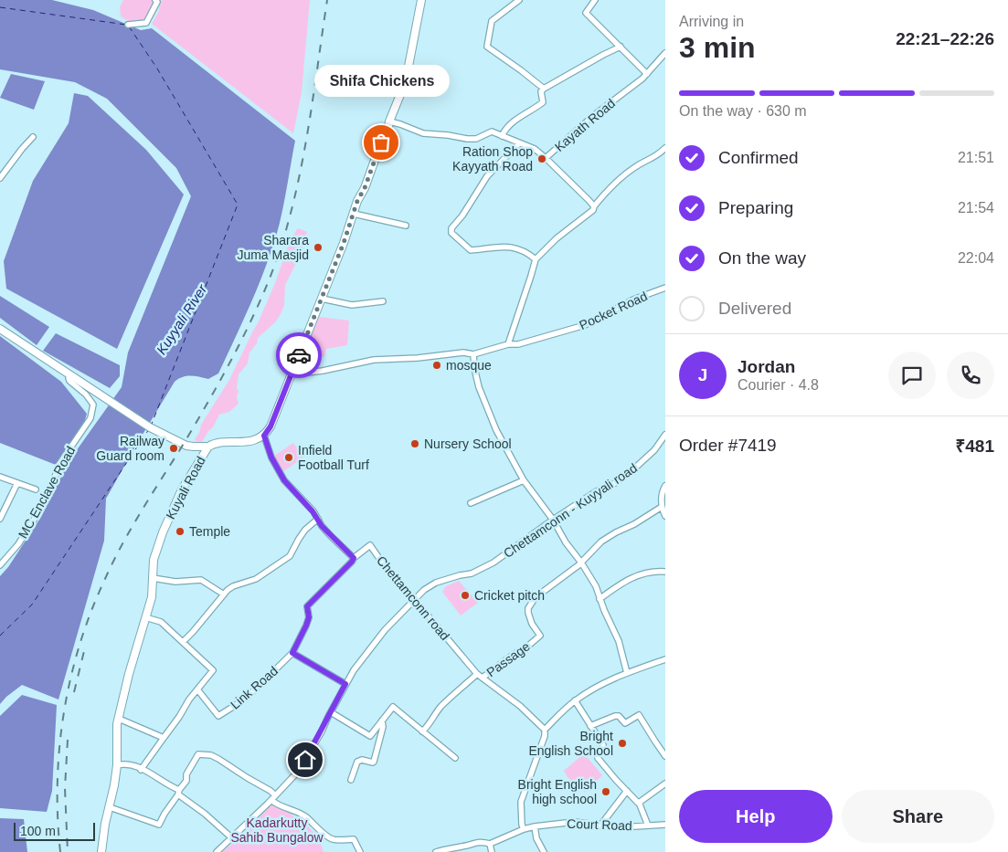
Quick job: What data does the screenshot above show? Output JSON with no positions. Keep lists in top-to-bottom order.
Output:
{
  "streets": {
    "main road": ["Kuyali Road"],
    "street": [
      "Kayath Road",
      "Pocket Road",
      "MC Enclave Road",
      "Chettamconn - Kuyyali road",
      "Chettamconn road",
      "Passage",
      "Link Road",
      "Court Road"
    ]
  },
  "crossings": [
    ["Chettamconn - Kuyyali road", "Chettamconn road"],
    ["Chettamconn road", "Passage"],
    ["Chettamconn road", "Link Road"]
  ],
  "water": ["Kuyyali River"],
  "parks": ["Kadarkutty Sahib Bungalow"],
  "places": [
    "Shifa Chickens",
    "Ration Shop Kayyath Road",
    "Sharara Juma Masjid",
    "mosque",
    "Nursery School",
    "Railway Guard room",
    "Infield Football Turf",
    "Temple",
    "Cricket pitch",
    "Bright English School",
    "Bright English high school"
  ],
  "scale_bar": "100 m",
  "page": {
    "heading": ["3 min", "Arriving in", "22:21–22:26"],
    "panel": [
      "Jordan",
      "Courier · 4.8",
      "Order #7419",
      "₹481"
    ],
    "bubble": "Shifa Chickens",
    "bar": "On the way · 630 m",
    "list": [
      ["Confirmed", "21:51"],
      ["Preparing", "21:54"],
      ["On the way", "22:04"],
      "Delivered"
    ],
    "round": "J",
    "buttons": ["Help", "Share"],
    "scale": "100 m"
  }
}
